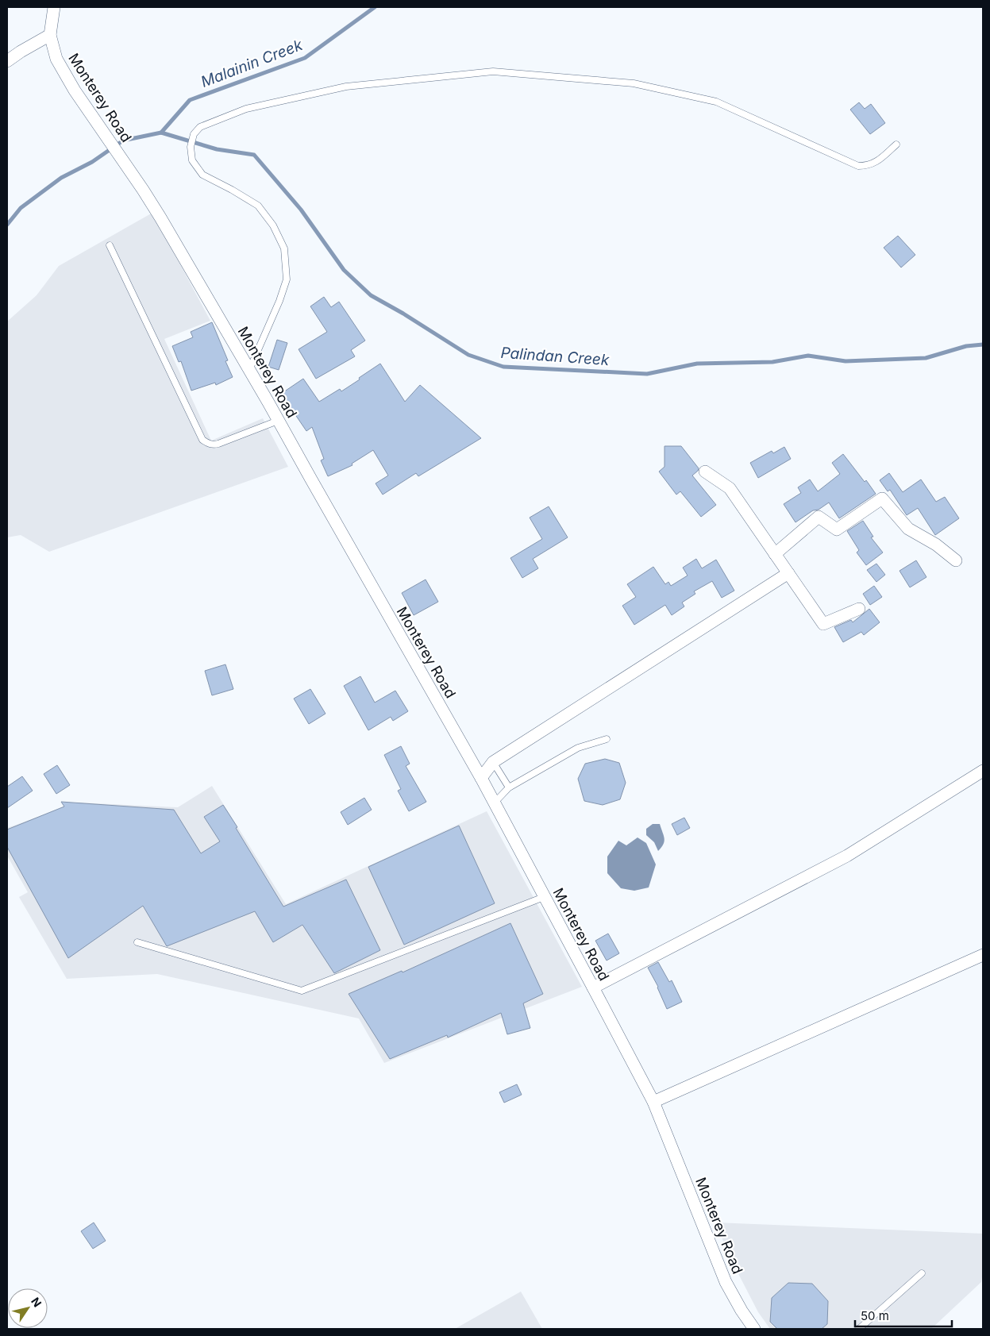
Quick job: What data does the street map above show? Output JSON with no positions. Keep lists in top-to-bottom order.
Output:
{
  "streets": {
    "street": ["Monterey Road"]
  },
  "water": ["Malainin Creek", "Palindan Creek"],
  "scale_bar": "50 m",
  "north": "top right"
}
